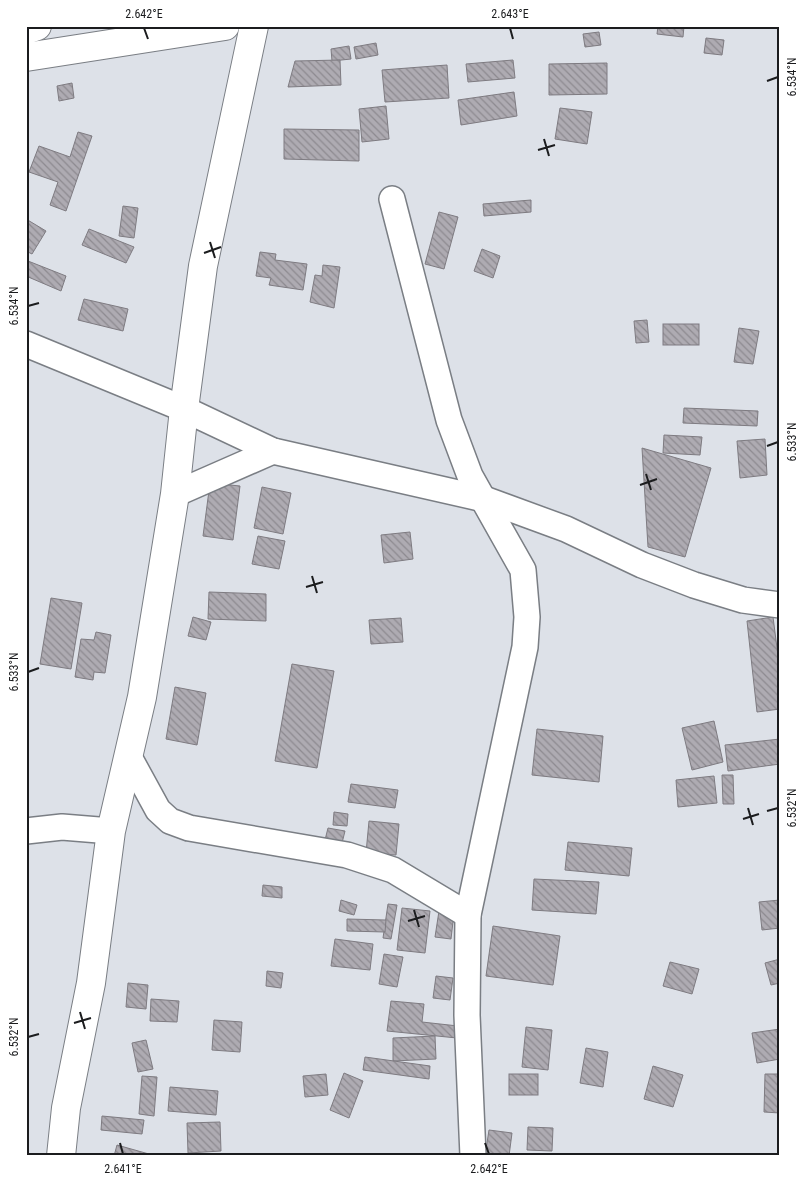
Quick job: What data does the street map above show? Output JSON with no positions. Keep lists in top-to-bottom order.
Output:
{
  "coordinates": [
    "2.642°E",
    "2.643°E",
    "6.534°N",
    "6.533°N",
    "6.532°N",
    "2.641°E"
  ]
}
